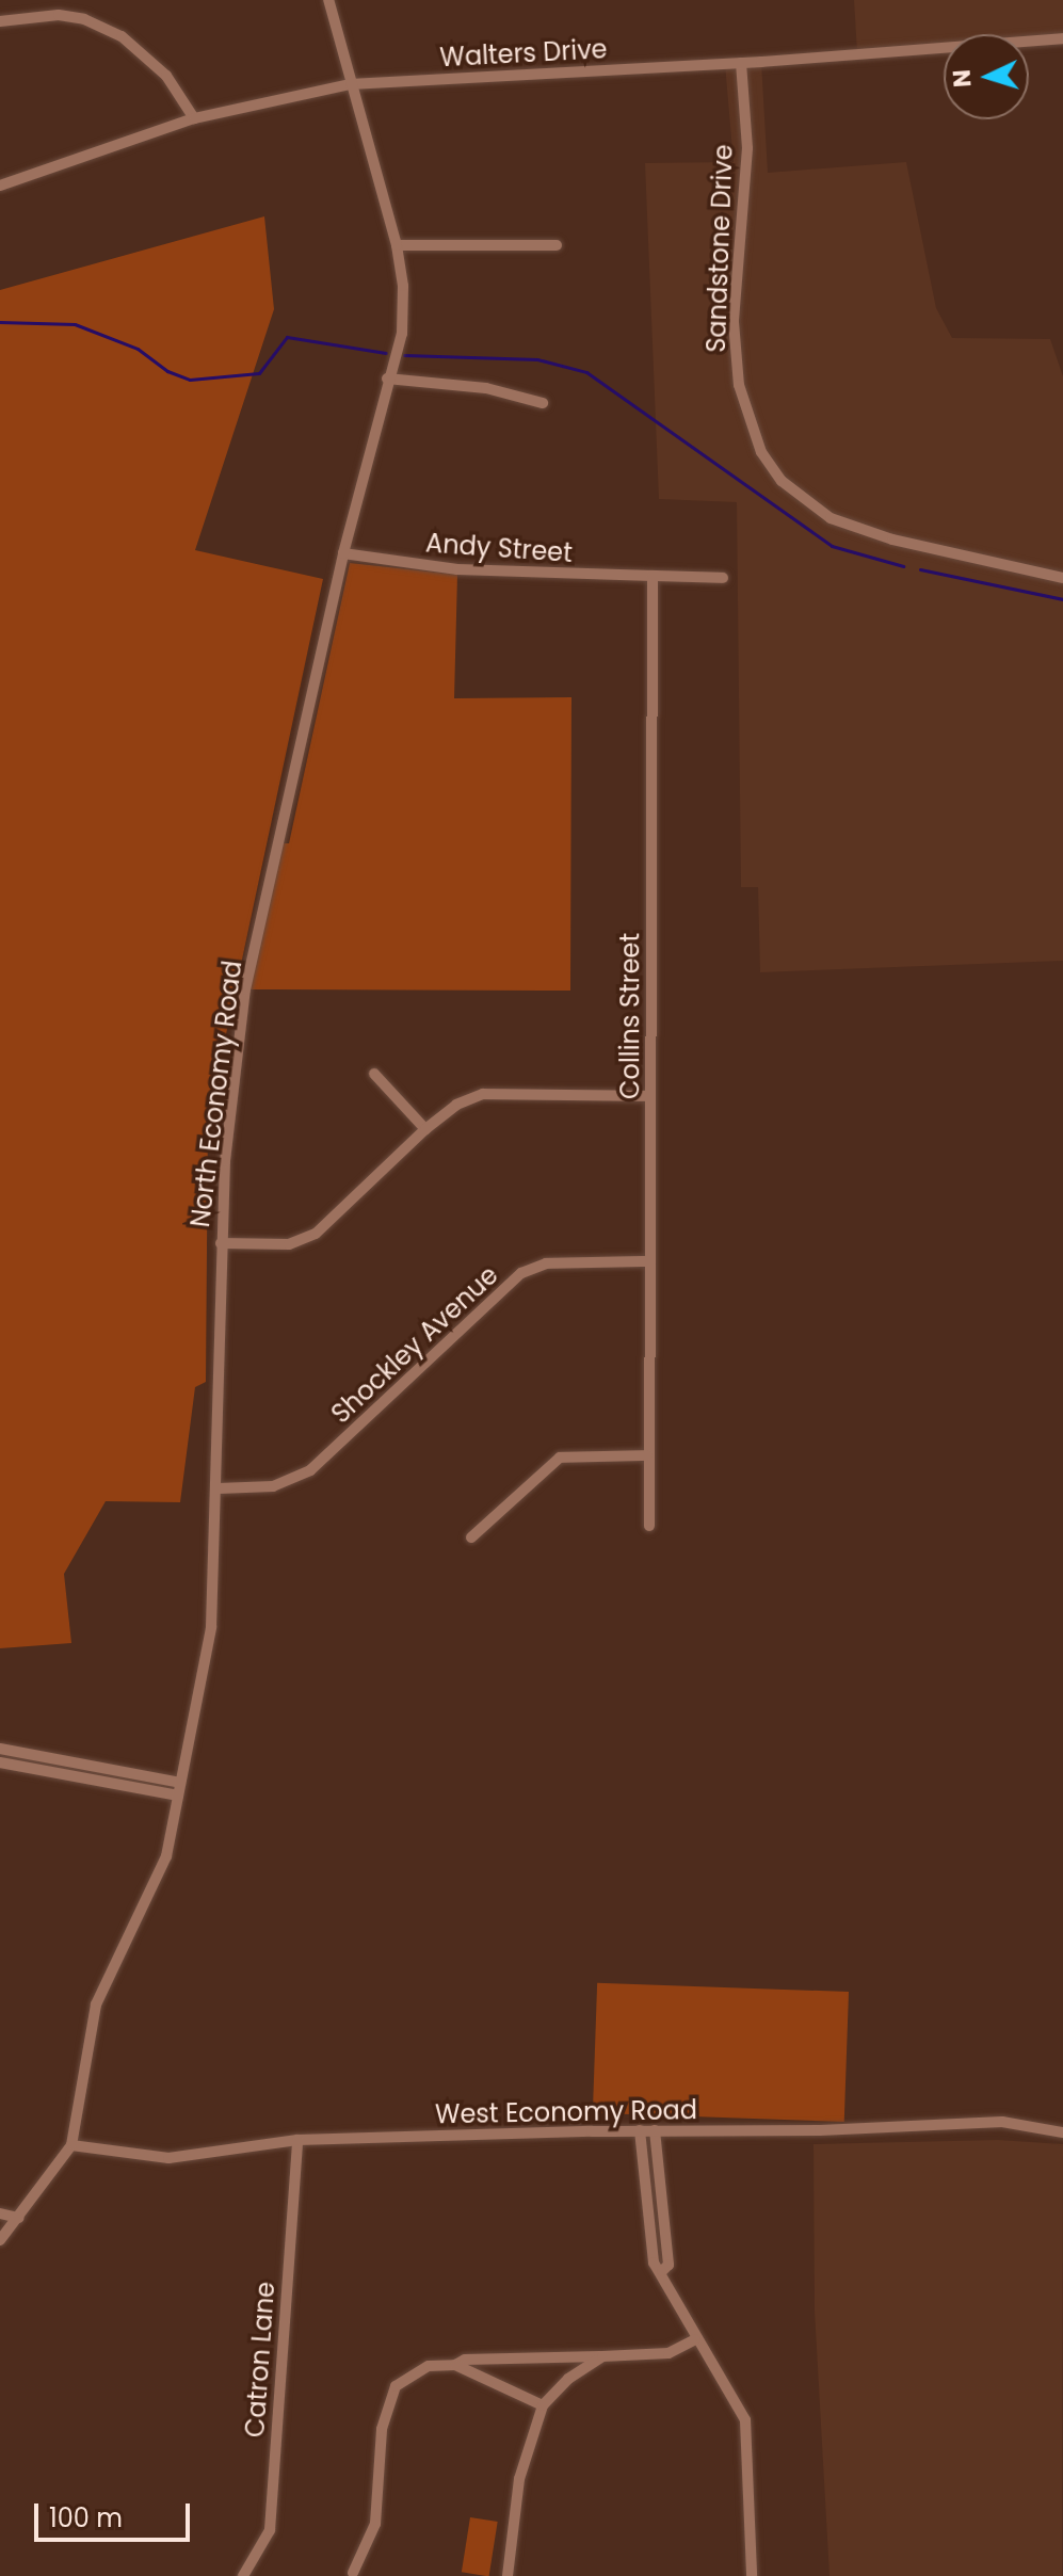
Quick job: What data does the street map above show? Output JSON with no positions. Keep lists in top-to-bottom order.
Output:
{
  "streets": {
    "street": [
      "Walters Drive",
      "Sandstone Drive",
      "Andy Street",
      "Collins Street",
      "North Economy Road",
      "Shockley Avenue",
      "West Economy Road",
      "Catron Lane"
    ]
  },
  "crossings": [
    ["Walters Drive", "Sandstone Drive"],
    ["Walters Drive", "North Economy Road"],
    ["Andy Street", "Collins Street"],
    ["Andy Street", "North Economy Road"],
    ["Collins Street", "Shockley Avenue"],
    ["North Economy Road", "Shockley Avenue"],
    ["North Economy Road", "West Economy Road"],
    ["West Economy Road", "Catron Lane"]
  ],
  "scale_bar": "100 m",
  "north": "left"
}
